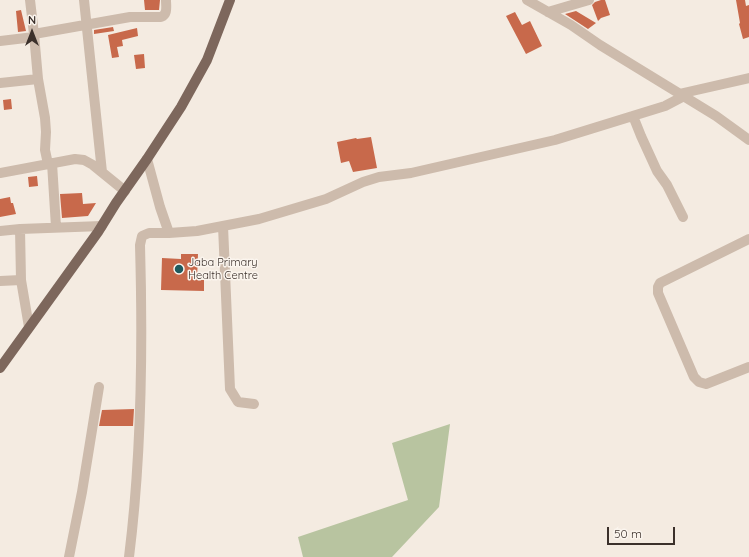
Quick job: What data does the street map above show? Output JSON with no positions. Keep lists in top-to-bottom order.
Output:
{
  "places": ["Jaba Primary Health Centre"],
  "scale_bar": "50 m",
  "north": "top"
}
